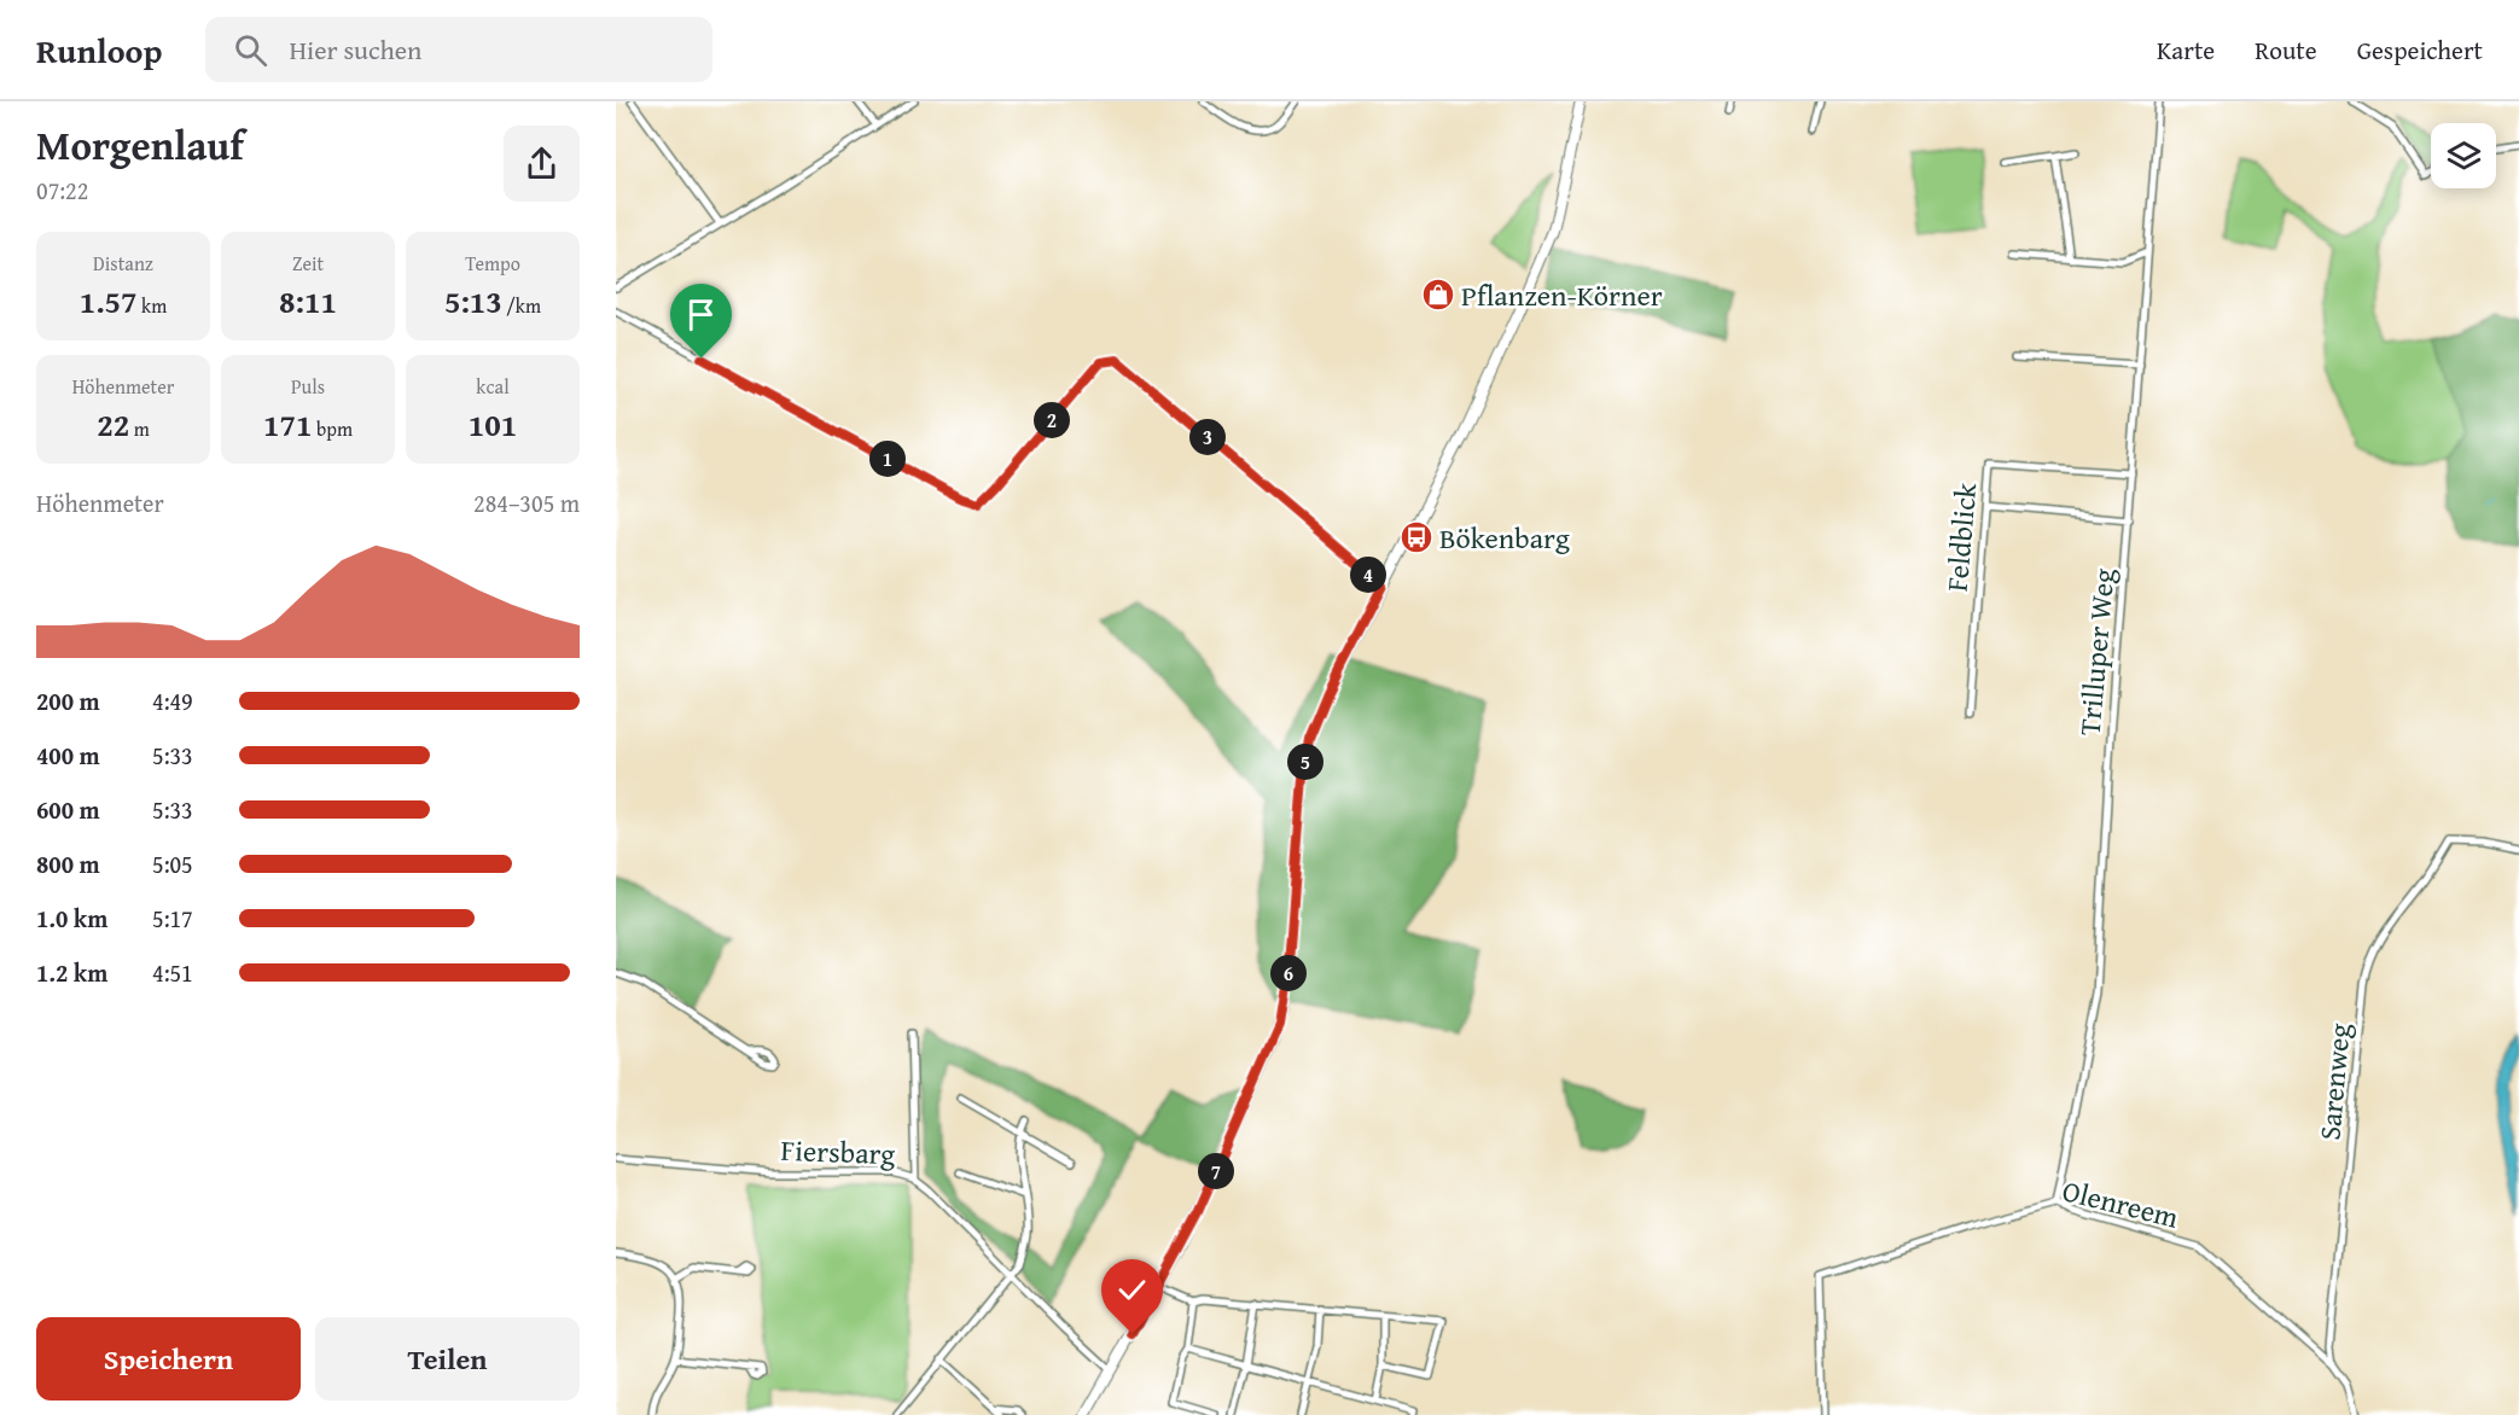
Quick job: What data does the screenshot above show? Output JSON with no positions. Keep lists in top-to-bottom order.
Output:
{
  "streets": {
    "street": [
      "Feldblick",
      "Trilluper Weg",
      "Sarenweg",
      "Fiersbarg",
      "Olenreem"
    ]
  },
  "crossings": [
    ["Feldblick", "Trilluper Weg"],
    ["Trilluper Weg", "Olenreem"],
    ["Sarenweg", "Olenreem"]
  ],
  "places": {
    "shop": ["Pflanzen-Körner"],
    "bus stop": ["Bökenbarg"]
  },
  "page": {
    "header": "Runloop",
    "search": "Hier suchen",
    "nav": ["Karte", "Route", "Gespeichert"],
    "heading": ["Morgenlauf", "07:22"],
    "stats": [
      ["Distanz", "1.57 km"],
      ["Zeit", "8:11"],
      ["Tempo", "5:13 /km"],
      ["Höhenmeter", "22 m"],
      ["Puls", "171 bpm"],
      ["kcal", "101"]
    ],
    "pins": [
      "2",
      "3",
      "1",
      "4",
      "5",
      "6",
      "7"
    ],
    "chart": ["Höhenmeter", "284–305 m"],
    "list": [
      {
        "name": "200 m",
        "note": "4:49"
      },
      {
        "name": "400 m",
        "note": "5:33"
      },
      {
        "name": "600 m",
        "note": "5:33"
      },
      {
        "name": "800 m",
        "note": "5:05"
      },
      {
        "name": "1.0 km",
        "note": "5:17"
      },
      {
        "name": "1.2 km",
        "note": "4:51"
      }
    ],
    "buttons": ["Speichern", "Teilen"]
  }
}
